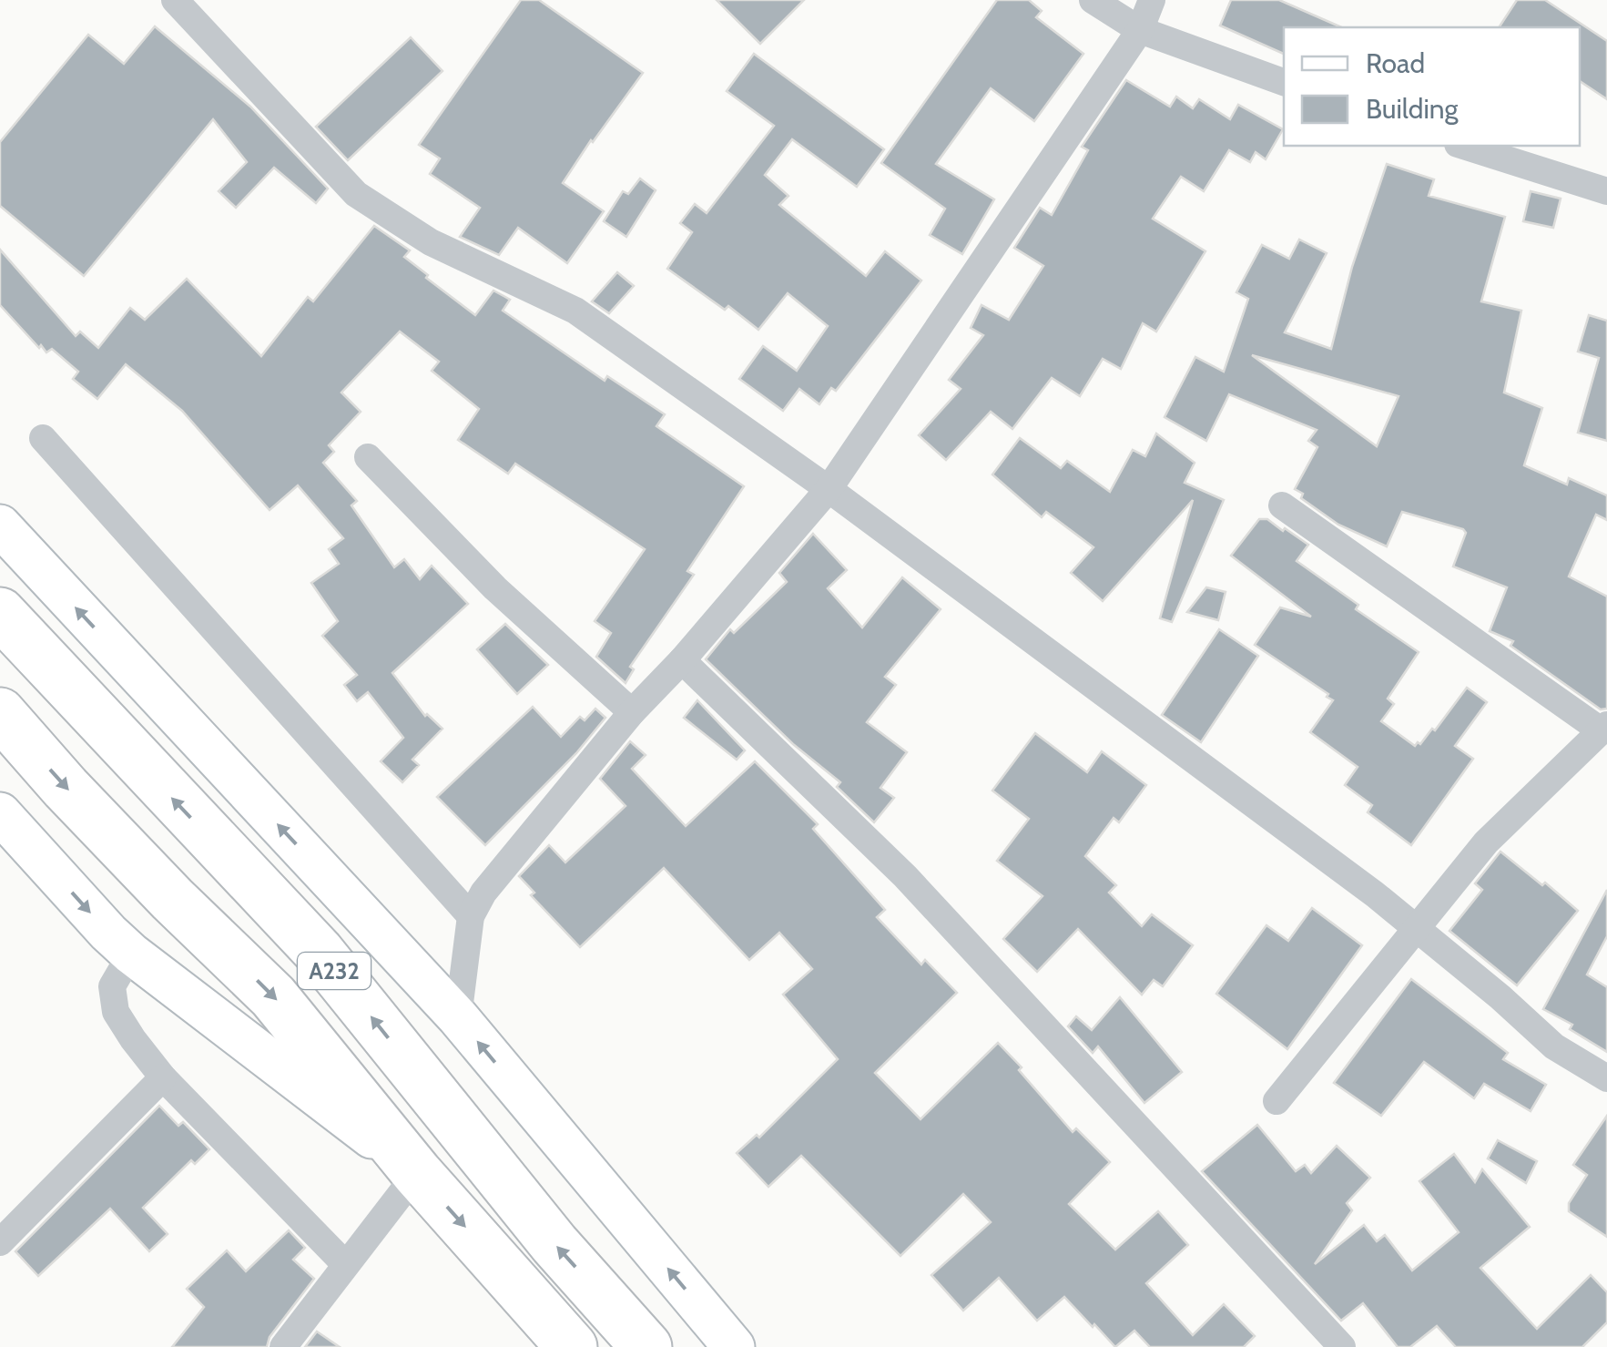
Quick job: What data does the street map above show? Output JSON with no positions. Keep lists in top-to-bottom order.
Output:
{
  "streets": {
    "highway": ["A232"]
  },
  "legend": ["Road", "Building"]
}
